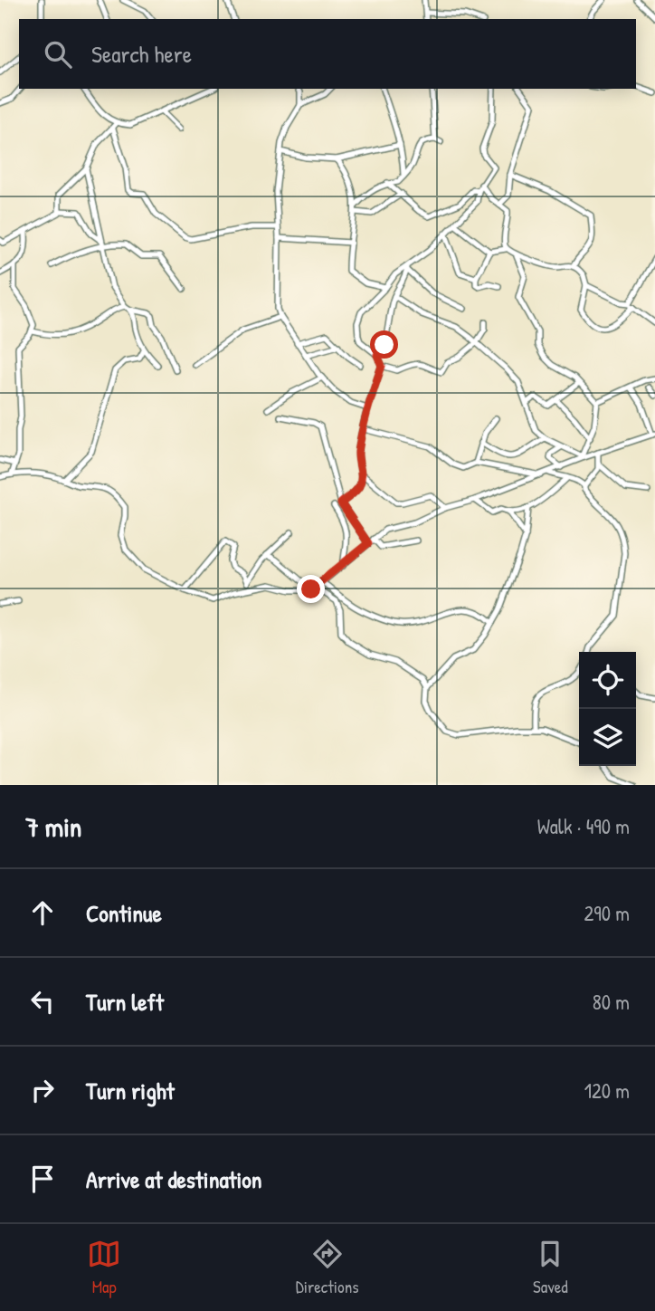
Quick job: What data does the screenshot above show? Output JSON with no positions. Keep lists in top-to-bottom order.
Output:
{
  "page": {
    "search": "Search here",
    "heading": ["7 min", "Walk · 490 m"],
    "list": [
      ["Continue", "290 m"],
      ["Turn left", "80 m"],
      ["Turn right", "120 m"],
      "Arrive at destination"
    ],
    "nav": ["Map", "Directions", "Saved"]
  }
}
